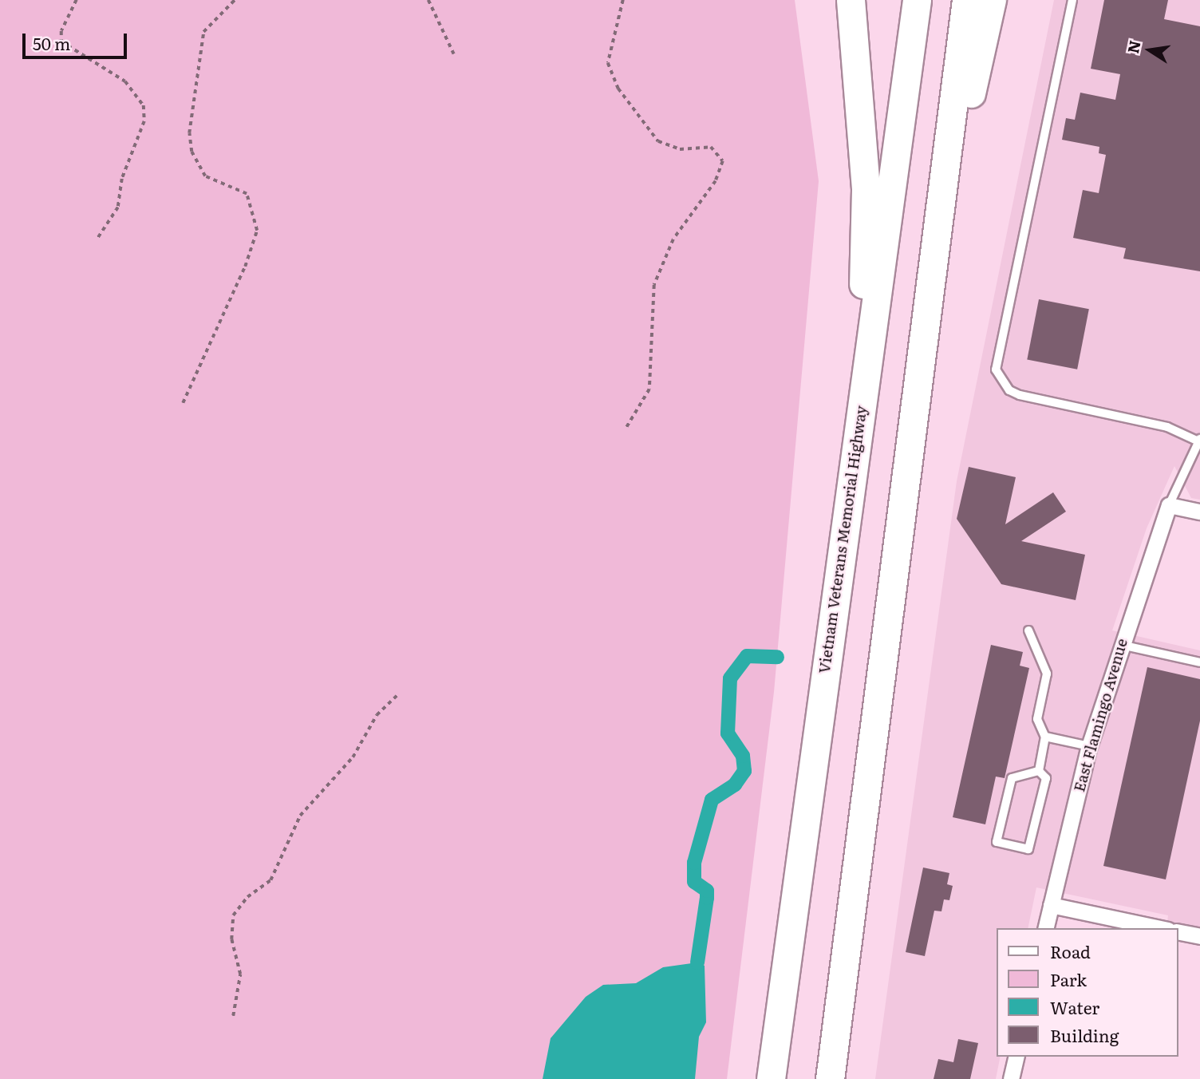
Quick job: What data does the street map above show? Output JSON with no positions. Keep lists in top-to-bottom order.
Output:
{
  "streets": {
    "highway": ["Vietnam Veterans Memorial Highway"],
    "street": ["East Flamingo Avenue"]
  },
  "legend": [
    "Road",
    "Park",
    "Water",
    "Building"
  ],
  "scale_bar": "50 m",
  "north": "left"
}
